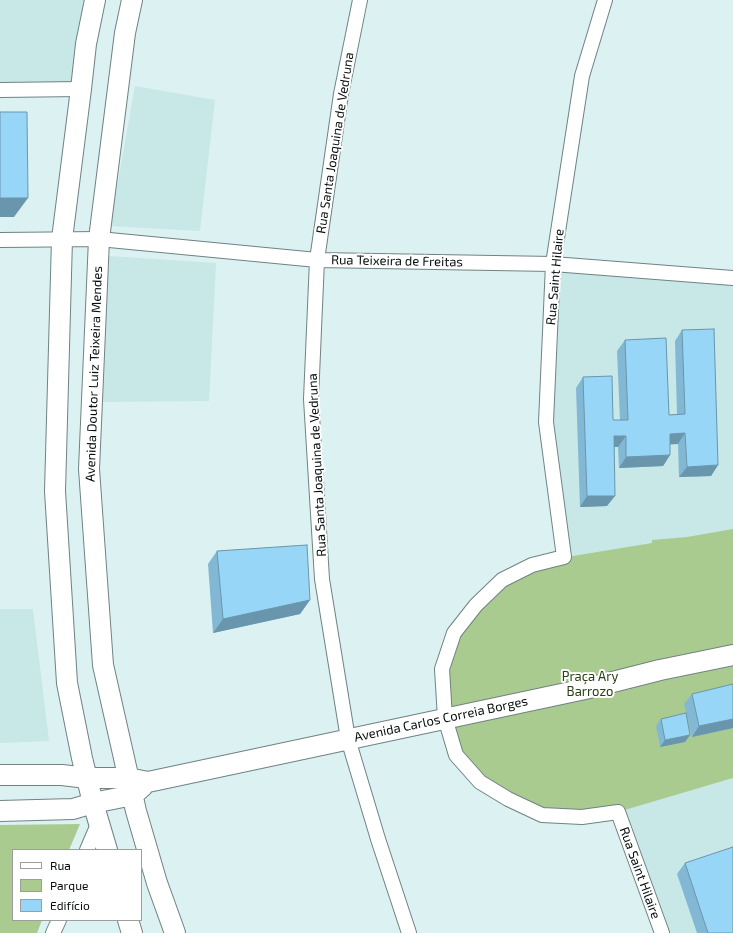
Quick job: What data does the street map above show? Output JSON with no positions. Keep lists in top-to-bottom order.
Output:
{
  "streets": {
    "main road": ["Avenida Doutor Luiz Teixeira Mendes", "Avenida Carlos Correia Borges"],
    "street": ["Rua Santa Joaquina de Vedruna", "Rua Teixeira de Freitas", "Rua Saint Hilaire"]
  },
  "crossings": [
    ["Rua Santa Joaquina de Vedruna", "Rua Teixeira de Freitas"],
    ["Rua Santa Joaquina de Vedruna", "Avenida Carlos Correia Borges"],
    ["Rua Teixeira de Freitas", "Rua Saint Hilaire"],
    ["Rua Teixeira de Freitas", "Avenida Doutor Luiz Teixeira Mendes"],
    ["Rua Saint Hilaire", "Avenida Carlos Correia Borges"],
    ["Avenida Doutor Luiz Teixeira Mendes", "Avenida Carlos Correia Borges"]
  ],
  "parks": ["Praça Ary Barrozo"],
  "legend": ["Rua", "Parque", "Edifício"]
}
